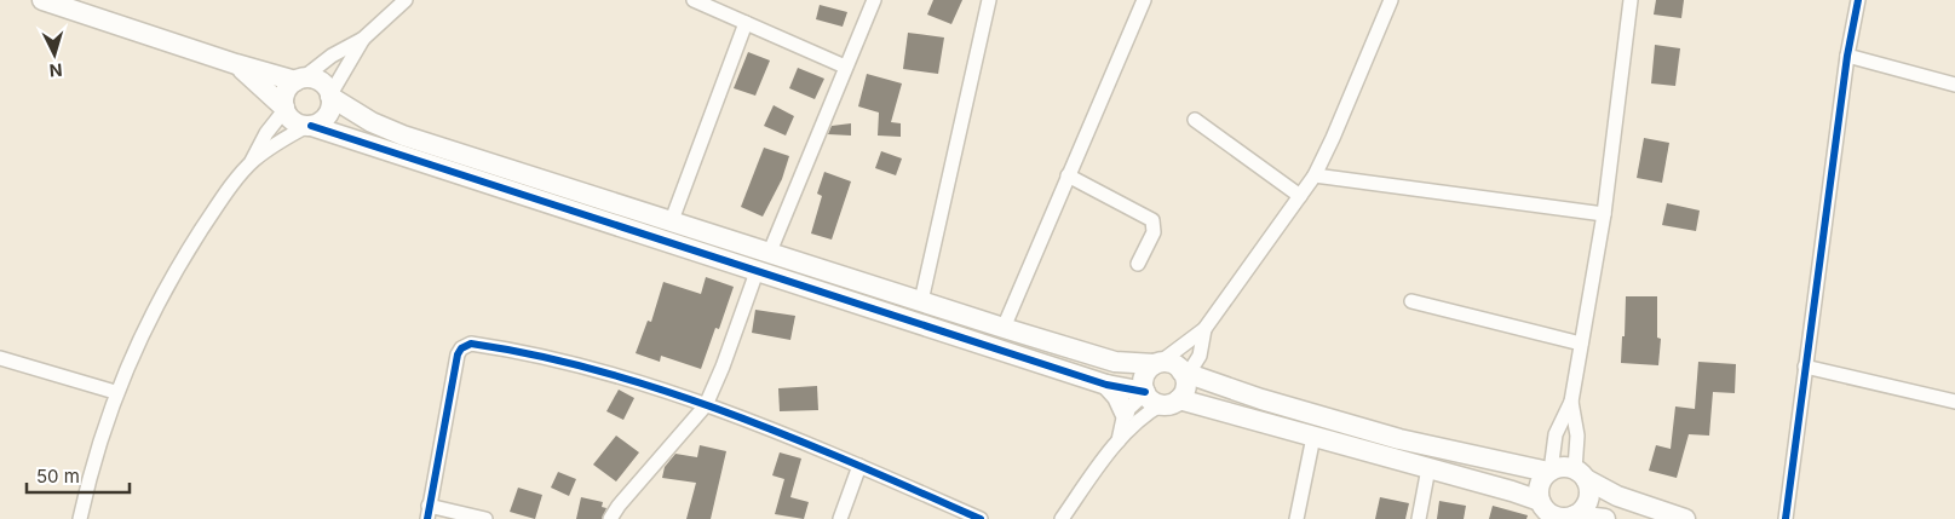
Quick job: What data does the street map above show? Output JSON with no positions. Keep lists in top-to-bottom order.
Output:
{
  "scale_bar": "50 m",
  "north": "bottom"
}
